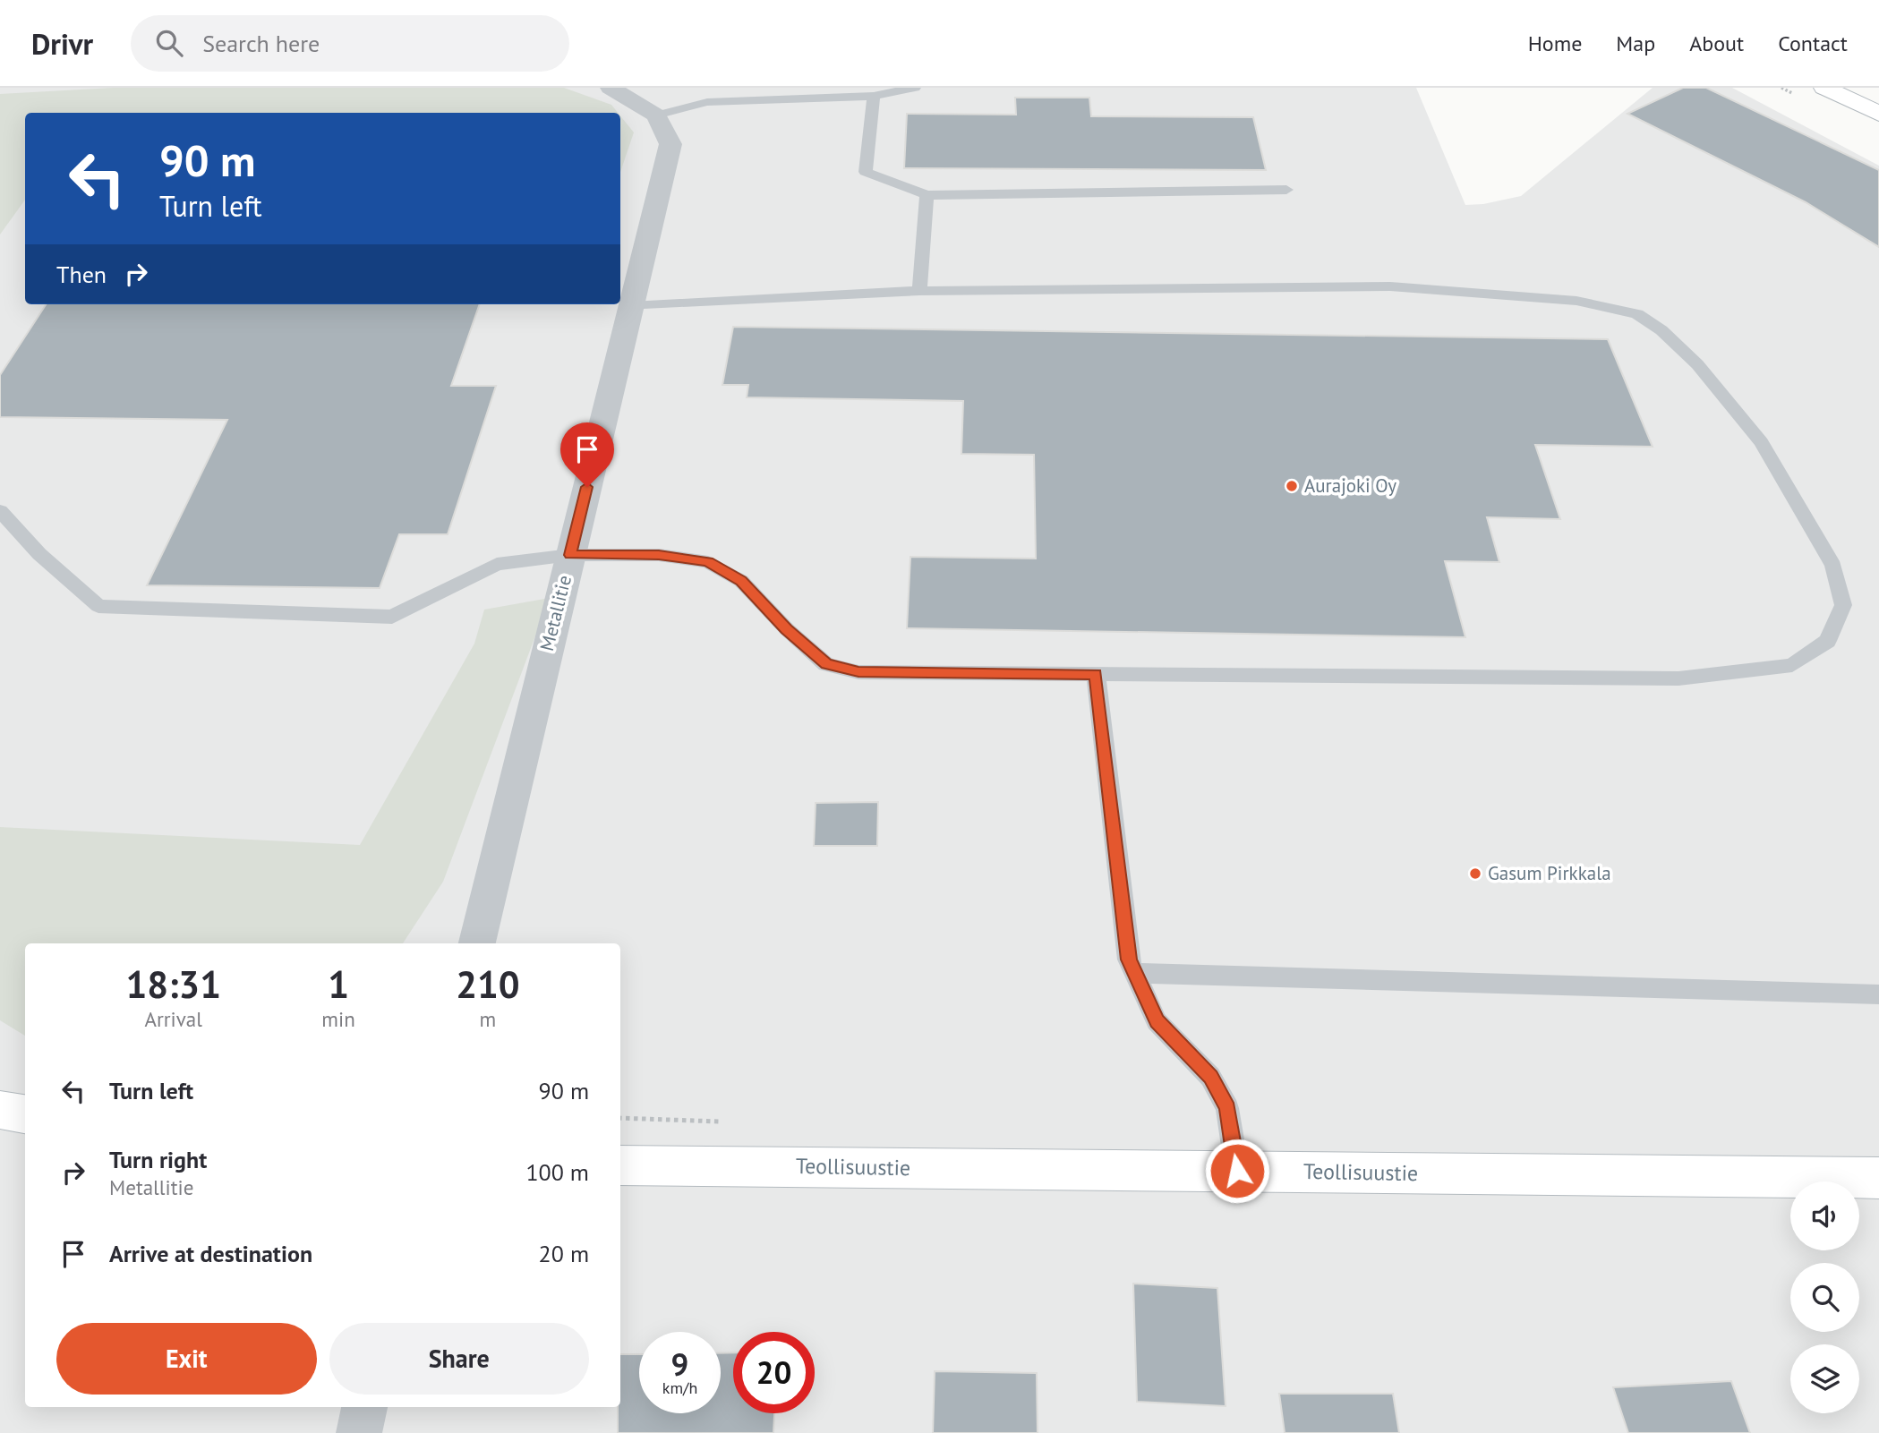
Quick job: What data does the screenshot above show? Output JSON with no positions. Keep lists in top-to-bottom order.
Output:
{
  "streets": {
    "main road": ["Teollisuustie"],
    "street": ["Metallitie"]
  },
  "places": ["Aurajoki Oy", "Gasum Pirkkala"],
  "page": {
    "header": "Drivr",
    "search": "Search here",
    "nav": [
      "Home",
      "Map",
      "About",
      "Contact"
    ],
    "turn": ["90 m", "Turn left"],
    "then": "Then",
    "eta": [
      "18:31",
      "Arrival",
      "1",
      "min",
      "210",
      "m"
    ],
    "list": [
      {
        "name": "Turn left",
        "value": "90 m"
      },
      {
        "name": "Turn right",
        "note": "Metallitie",
        "value": "100 m"
      },
      {
        "name": "Arrive at destination",
        "value": "20 m"
      }
    ],
    "buttons": ["Exit", "Share"],
    "speed": "9 km/h",
    "limit": "20"
  }
}
